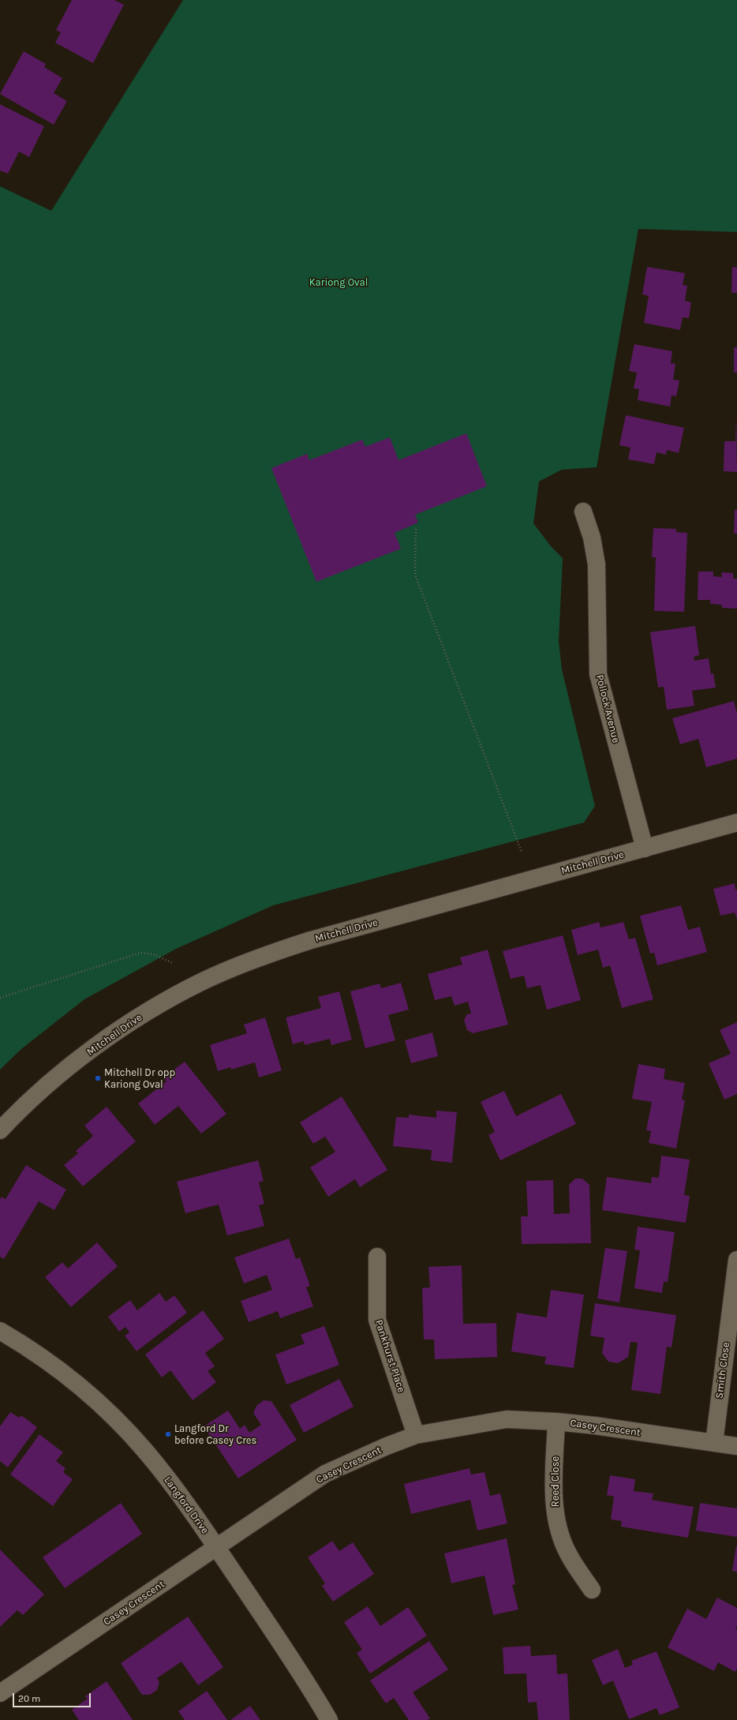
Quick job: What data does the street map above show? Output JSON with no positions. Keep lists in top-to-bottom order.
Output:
{
  "streets": {
    "street": [
      "Pollock Avenue",
      "Mitchell Drive",
      "Pankhurst Place",
      "Smith Close",
      "Casey Crescent",
      "Reed Close",
      "Langford Drive"
    ]
  },
  "crossings": [
    ["Pollock Avenue", "Mitchell Drive"],
    ["Pankhurst Place", "Casey Crescent"],
    ["Smith Close", "Casey Crescent"],
    ["Casey Crescent", "Reed Close"],
    ["Casey Crescent", "Langford Drive"]
  ],
  "parks": ["Kariong Oval"],
  "places": ["Mitchell Dr opp Kariong Oval", "Langford Dr before Casey Cres"],
  "scale_bar": "20 m"
}
